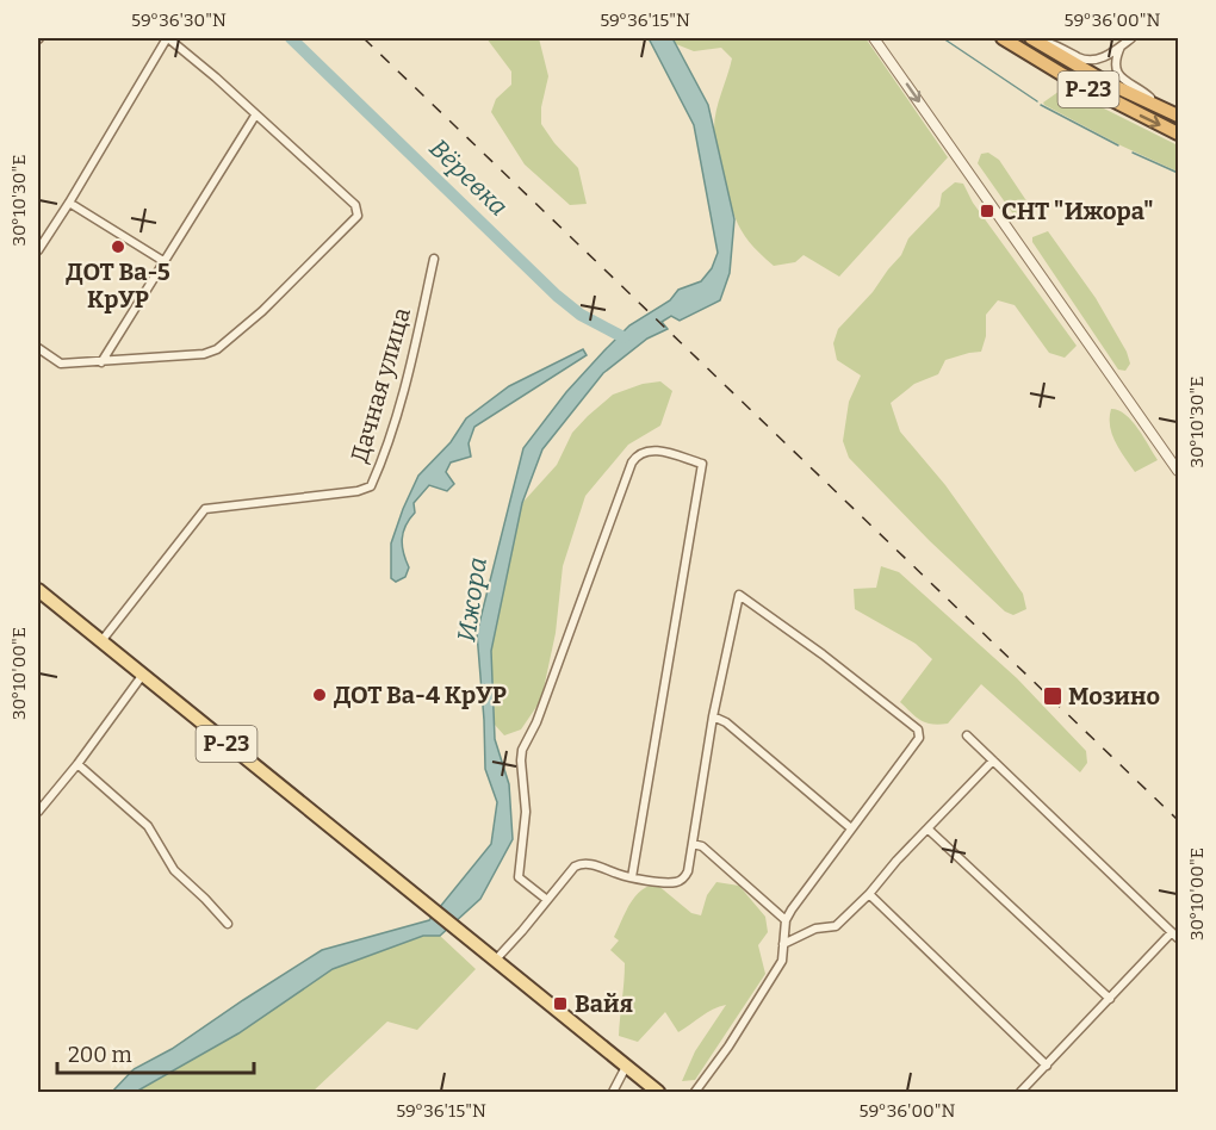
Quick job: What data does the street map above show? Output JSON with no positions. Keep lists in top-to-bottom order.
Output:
{
  "streets": {
    "highway": ["Р-23"],
    "street": ["Дачная улица"]
  },
  "crossings": [
    ["Р-23", "Дачная улица"]
  ],
  "water": ["Вёревка", "Ижора"],
  "places": {
    "transit": ["СНТ \"Ижора\"", "Мозино", "Вайя"],
    "other": ["ДОТ Ва-5 КрУР", "ДОТ Ва-4 КрУР"]
  },
  "scale_bar": "200 m",
  "coordinates": [
    "59°36'30\"N",
    "59°36'15\"N",
    "59°36'00\"N",
    "30°10'30\"E",
    "30°10'00\"E"
  ]
}
